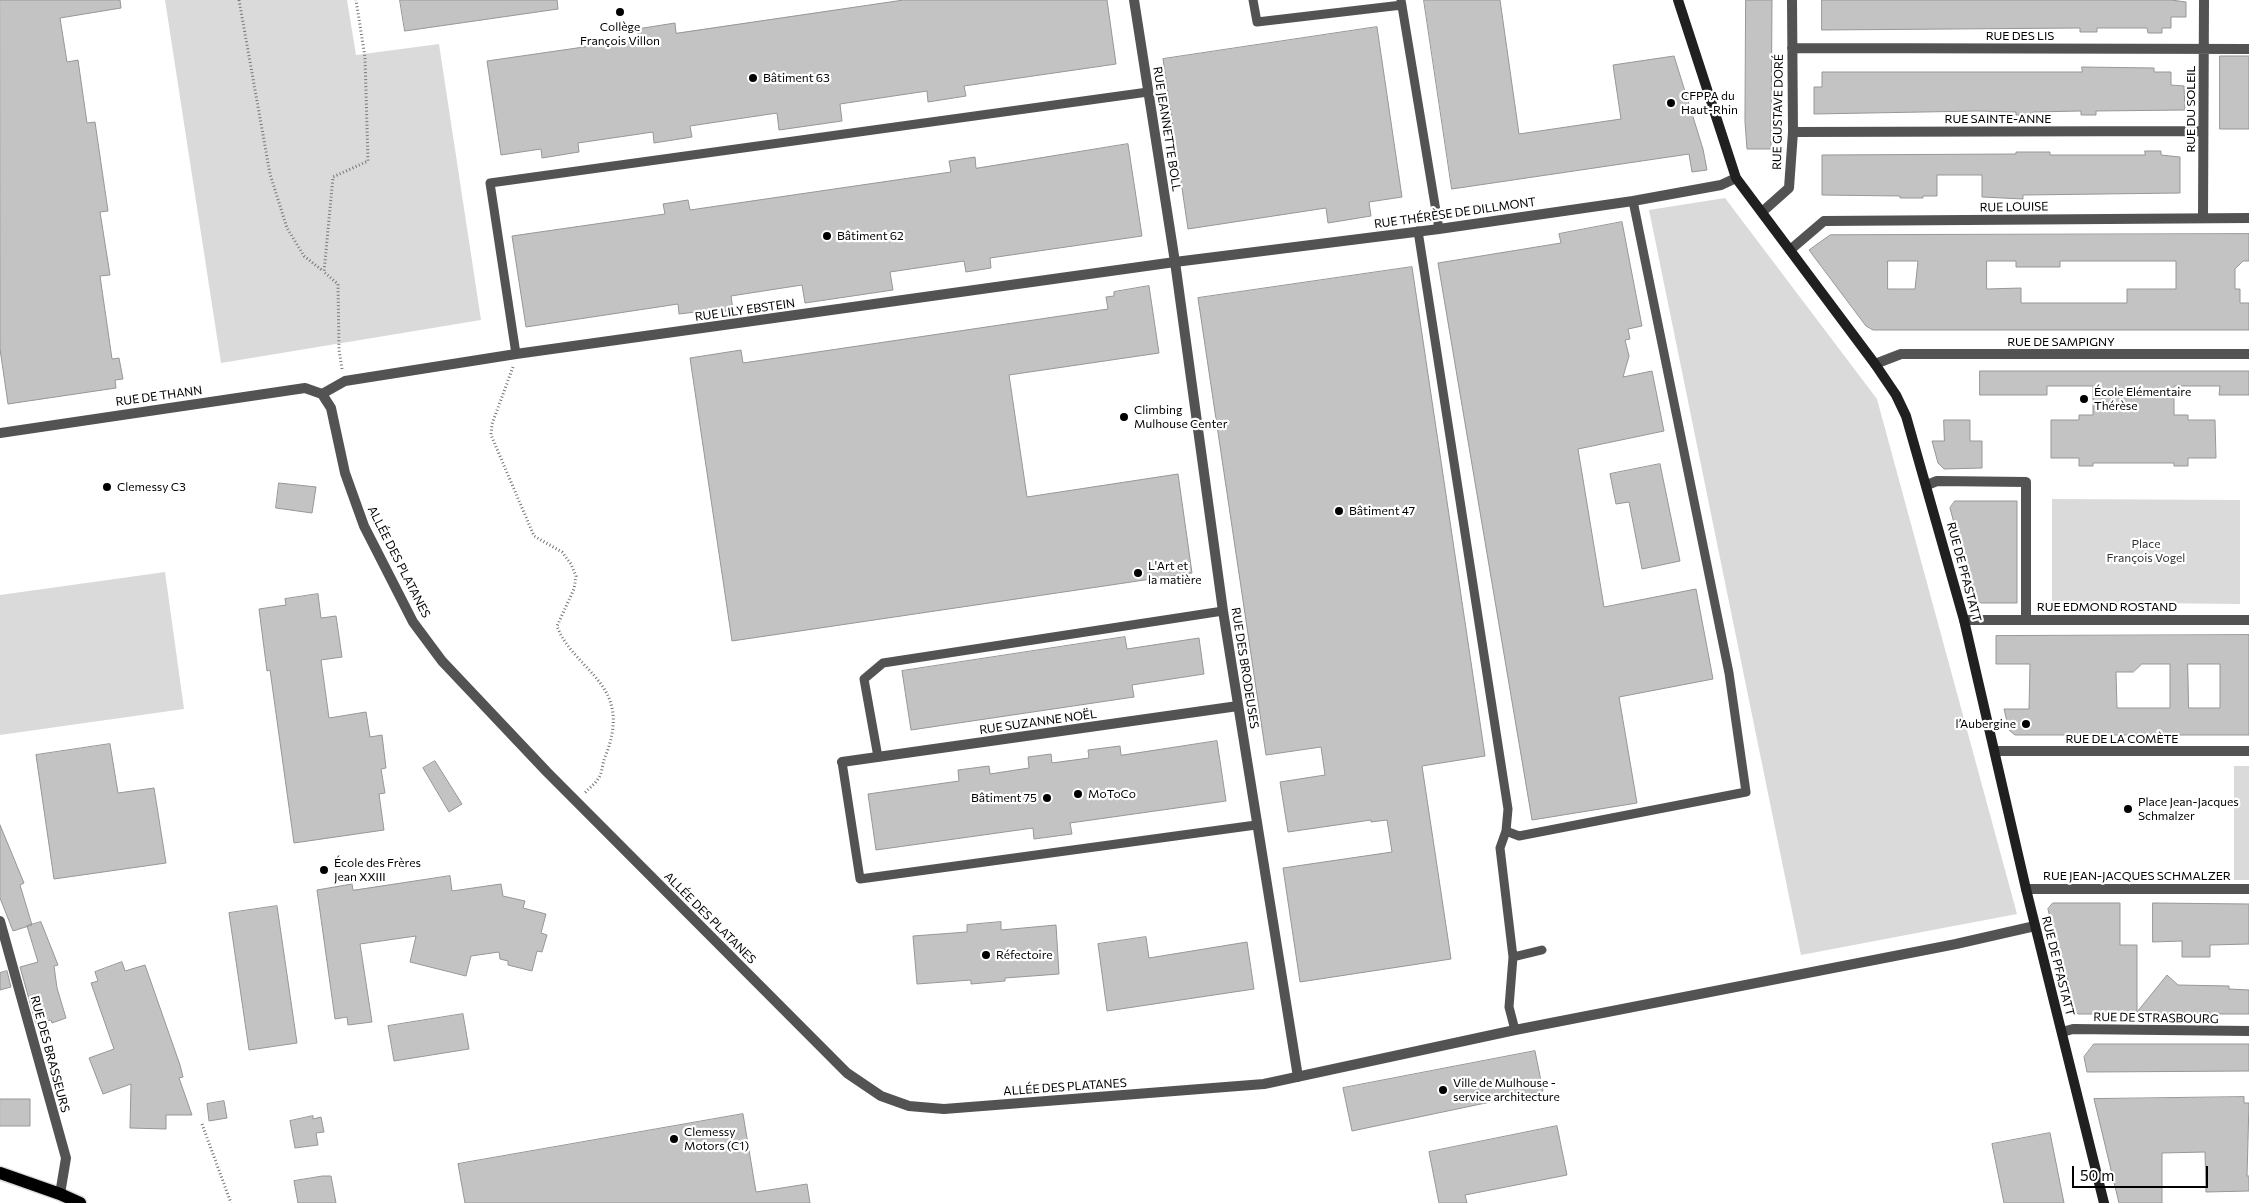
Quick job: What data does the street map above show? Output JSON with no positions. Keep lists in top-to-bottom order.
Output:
{
  "streets": {
    "street": [
      "RUE DES LIS",
      "RUE DU SOLEIL",
      "RUE GUSTAVE DORÉ",
      "RUE SAINTE-ANNE",
      "RUE JEANNETTE BOLL",
      "RUE LOUISE",
      "RUE THÉRÈSE DE DILLMONT",
      "RUE LILY EBSTEIN",
      "RUE DE SAMPIGNY",
      "RUE DE THANN",
      "ALLÉE DES PLATANES",
      "RUE DE PFASTATT",
      "RUE EDMOND ROSTAND",
      "RUE DES BRODEUSES",
      "RUE SUZANNE NOËL",
      "RUE DE LA COMÈTE",
      "RUE JEAN-JACQUES SCHMALZER",
      "RUE DE STRASBOURG",
      "RUE DES BRASSEURS"
    ]
  },
  "crossings": [
    ["RUE DES LIS", "RUE DU SOLEIL"],
    ["RUE DES LIS", "RUE GUSTAVE DORÉ"],
    ["RUE DU SOLEIL", "RUE SAINTE-ANNE"],
    ["RUE DU SOLEIL", "RUE LOUISE"],
    ["RUE GUSTAVE DORÉ", "RUE SAINTE-ANNE"],
    ["RUE GUSTAVE DORÉ", "RUE DE PFASTATT"],
    ["RUE JEANNETTE BOLL", "RUE THÉRÈSE DE DILLMONT"],
    ["RUE JEANNETTE BOLL", "RUE LILY EBSTEIN"],
    ["RUE JEANNETTE BOLL", "RUE DES BRODEUSES"],
    ["RUE LOUISE", "RUE DE PFASTATT"],
    ["RUE THÉRÈSE DE DILLMONT", "RUE LILY EBSTEIN"],
    ["RUE THÉRÈSE DE DILLMONT", "RUE DE PFASTATT"],
    ["RUE THÉRÈSE DE DILLMONT", "RUE DES BRODEUSES"],
    ["RUE LILY EBSTEIN", "RUE DE THANN"],
    ["RUE LILY EBSTEIN", "ALLÉE DES PLATANES"],
    ["RUE LILY EBSTEIN", "RUE DES BRODEUSES"],
    ["RUE DE SAMPIGNY", "RUE DE PFASTATT"],
    ["RUE DE THANN", "ALLÉE DES PLATANES"],
    ["ALLÉE DES PLATANES", "RUE DE PFASTATT"],
    ["ALLÉE DES PLATANES", "RUE DES BRODEUSES"],
    ["RUE DE PFASTATT", "RUE EDMOND ROSTAND"],
    ["RUE DE PFASTATT", "RUE DE LA COMÈTE"],
    ["RUE DE PFASTATT", "RUE JEAN-JACQUES SCHMALZER"],
    ["RUE DE PFASTATT", "RUE DE STRASBOURG"],
    ["RUE DES BRODEUSES", "RUE SUZANNE NOËL"]
  ],
  "parks": ["Place François Vogel"],
  "places": [
    "Collège François Villon",
    "Bâtiment 63",
    "CFPPA du Haut-Rhin",
    "Bâtiment 62",
    "École Elémentaire Thérèse",
    "Climbing Mulhouse Center",
    "Clemessy C3",
    "Bâtiment 47",
    "L'Art et la matière",
    "l’Aubergine",
    "MoToCo",
    "Bâtiment 75",
    "Place Jean-Jacques Schmalzer",
    "École des Frères Jean XXIII",
    "Réfectoire",
    "Ville de Mulhouse - service architecture",
    "Clemessy Motors (C1)"
  ],
  "scale_bar": "50 m"
}
